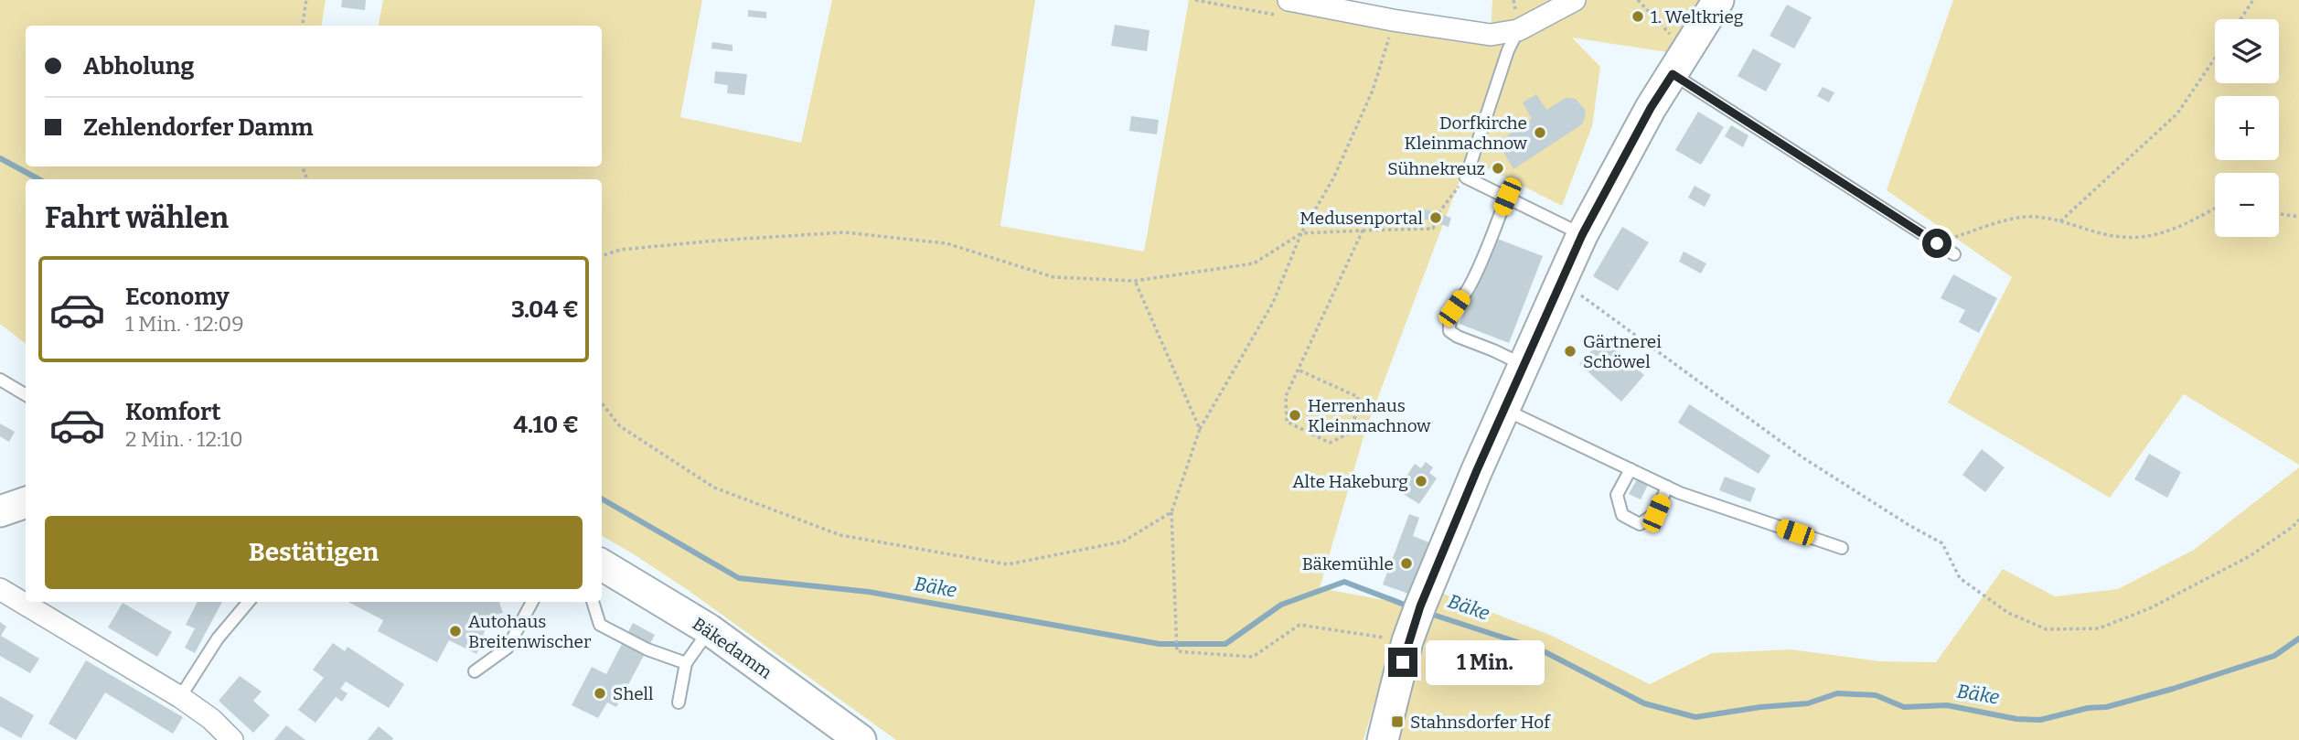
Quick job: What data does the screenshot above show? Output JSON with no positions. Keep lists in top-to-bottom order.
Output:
{
  "streets": {
    "main road": ["Bäkedamm"]
  },
  "water": ["Bäke"],
  "places": {
    "other": [
      "1. Weltkrieg",
      "Dorfkirche Kleinmachnow",
      "Sühnekreuz",
      "Medusenportal",
      "Gärtnerei Schöwel",
      "Herrenhaus Kleinmachnow",
      "Alte Hakeburg",
      "Bäkemühle",
      "Autohaus Breitenwischer",
      "Shell"
    ],
    "transit": ["Stahnsdorfer Hof"]
  },
  "page": {
    "map_buttons": ["+", "−"],
    "banner": ["Abholung", "Zehlendorfer Damm"],
    "heading": "Fahrt wählen",
    "list": [
      {
        "name": "Economy",
        "note": "1 Min. · 12:09",
        "value": "3.04 €"
      },
      {
        "name": "Komfort",
        "note": "2 Min. · 12:10",
        "value": "4.10 €"
      }
    ],
    "buttons": "Bestätigen",
    "bubble": "1 Min."
  }
}
